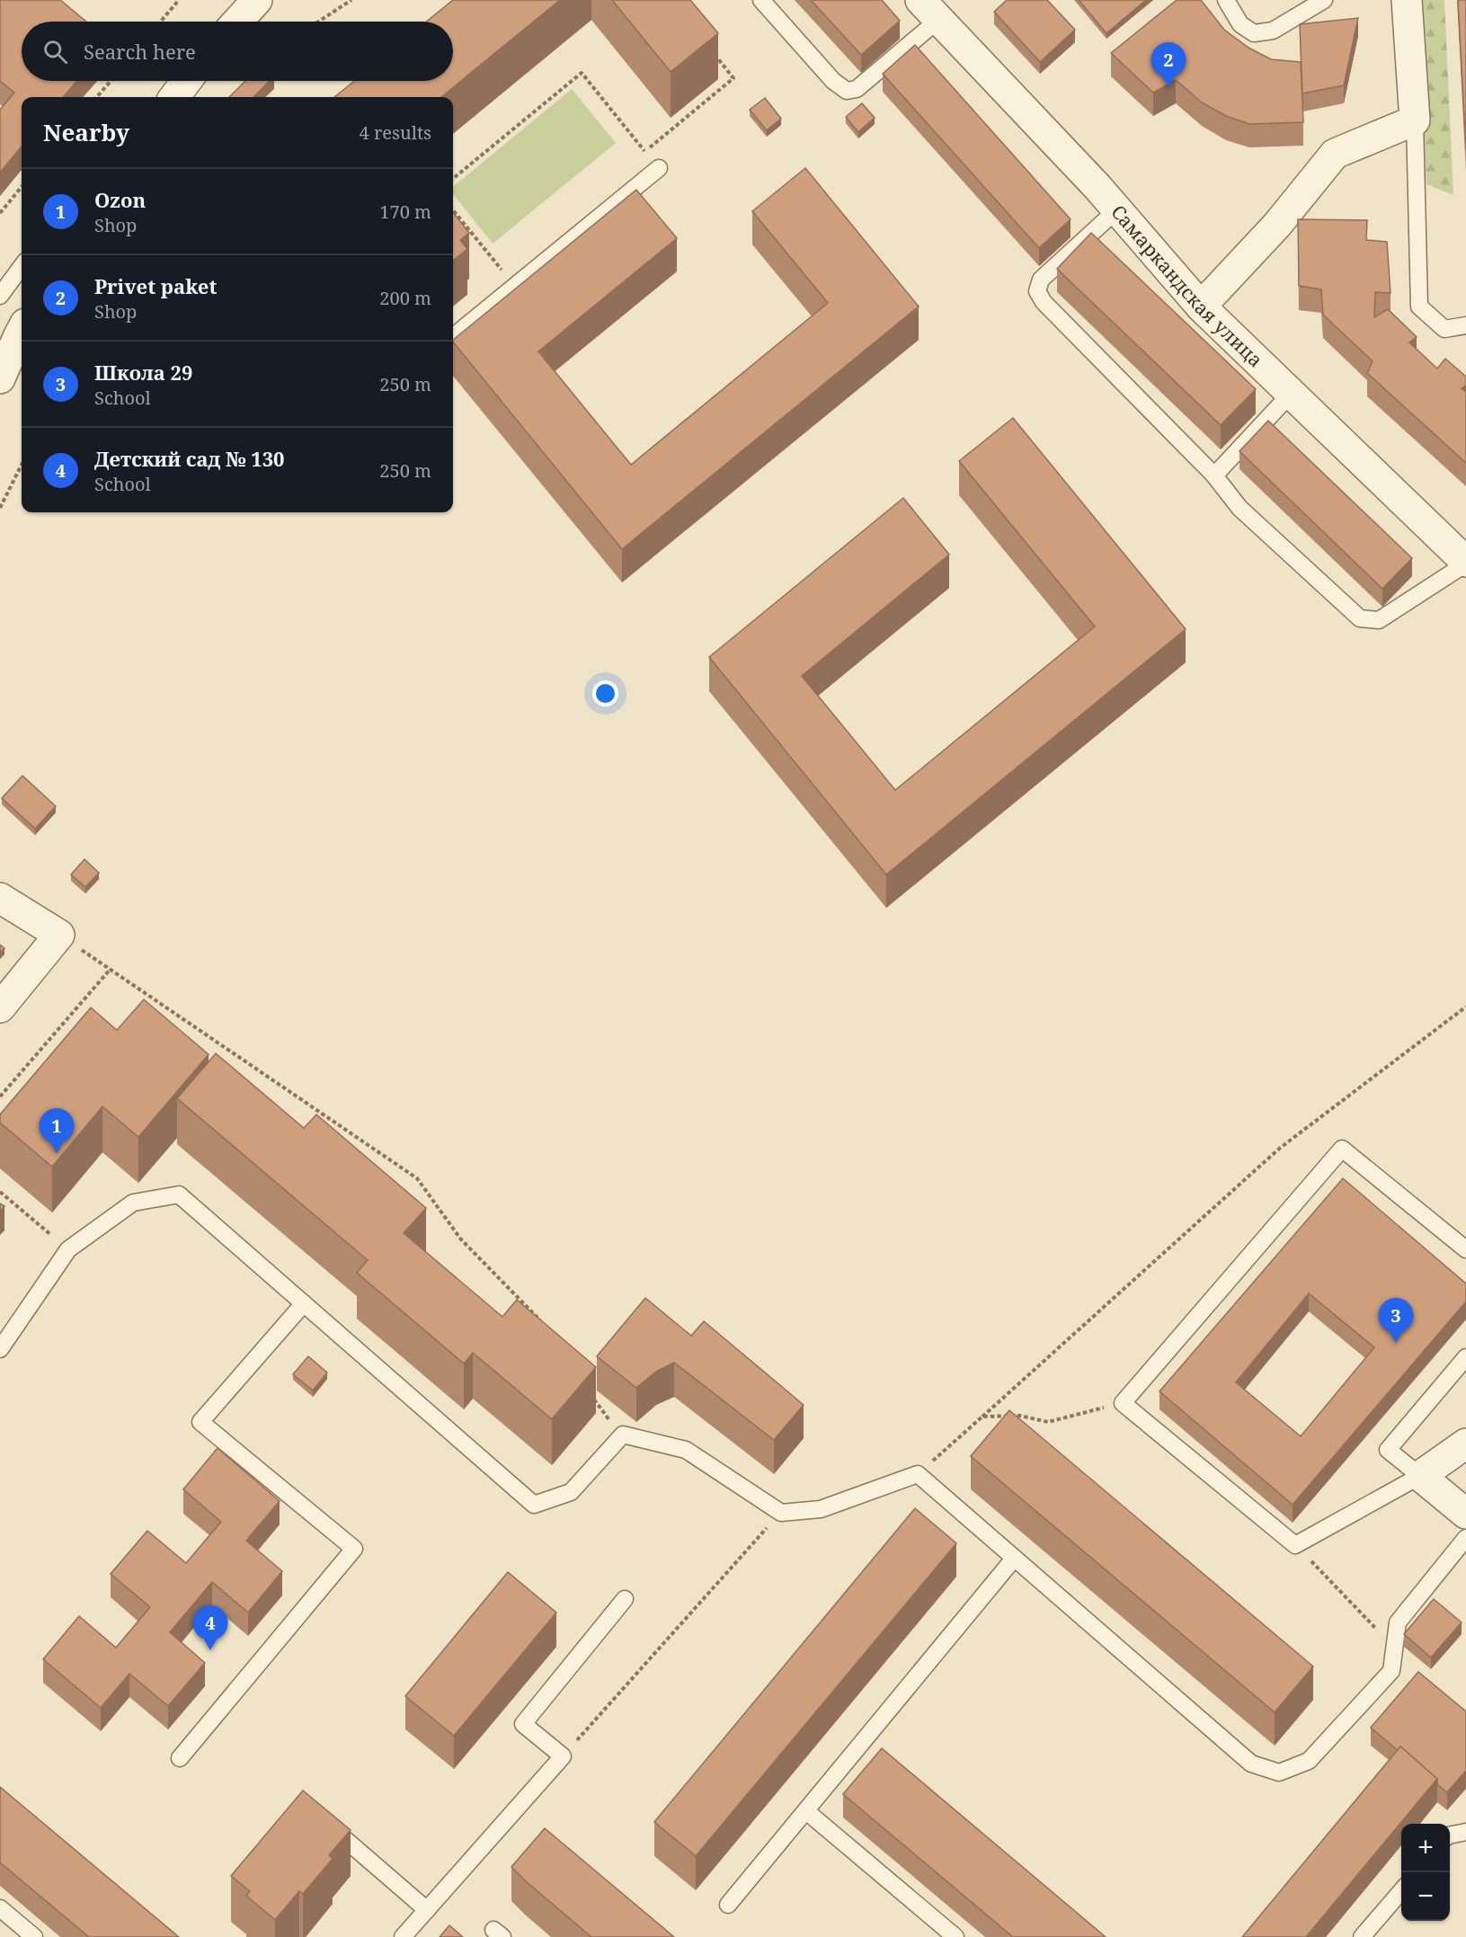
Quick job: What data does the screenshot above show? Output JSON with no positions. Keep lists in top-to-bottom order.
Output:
{
  "streets": {
    "street": ["Самаркандская улица"]
  },
  "page": {
    "search": "Search here",
    "pins": [
      "2",
      "1",
      "3",
      "4"
    ],
    "heading": ["Nearby", "4 results"],
    "list": [
      {
        "mark": "1",
        "name": "Ozon",
        "note": "Shop",
        "value": "170 m"
      },
      {
        "mark": "2",
        "name": "Privet paket",
        "note": "Shop",
        "value": "200 m"
      },
      {
        "mark": "3",
        "name": "Школа 29",
        "note": "School",
        "value": "250 m"
      },
      {
        "mark": "4",
        "name": "Детский сад № 130",
        "note": "School",
        "value": "250 m"
      }
    ],
    "map_buttons": ["+", "−"]
  }
}
